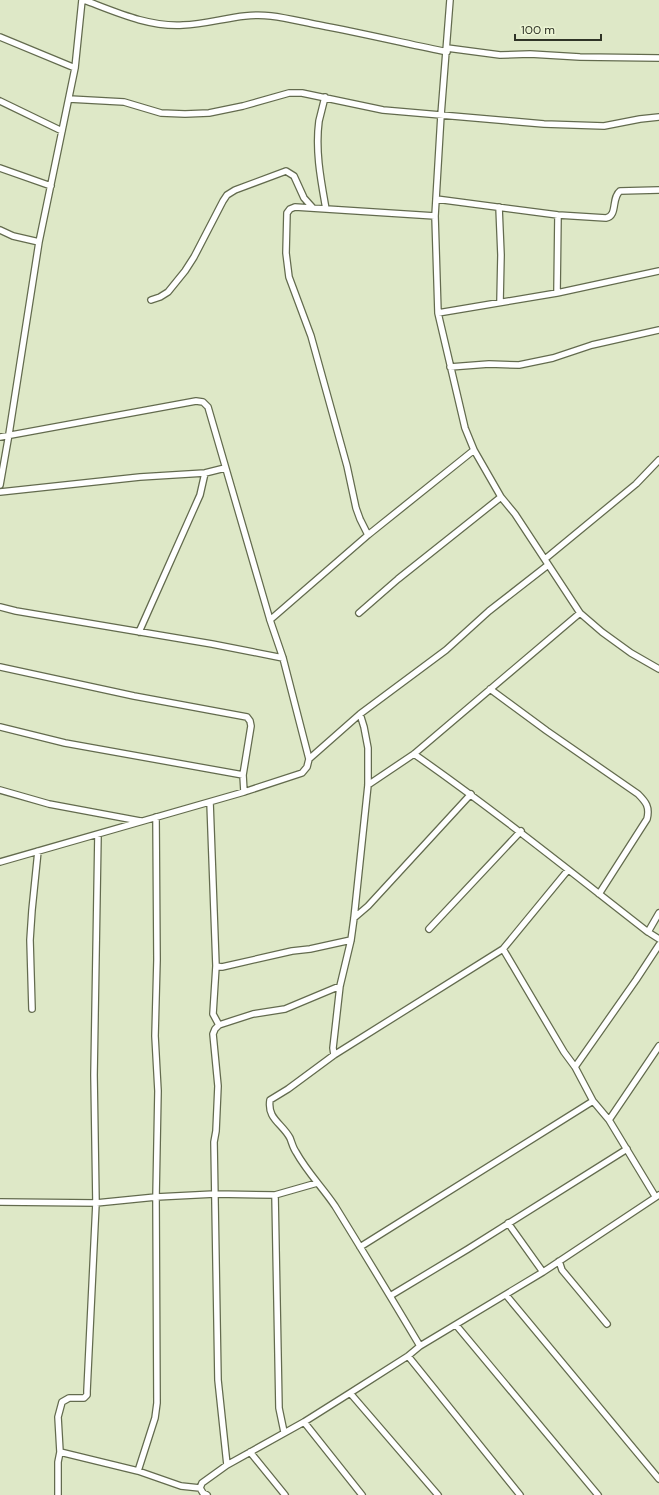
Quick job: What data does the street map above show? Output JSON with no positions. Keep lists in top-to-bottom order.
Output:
{
  "scale_bar": "100 m"
}
